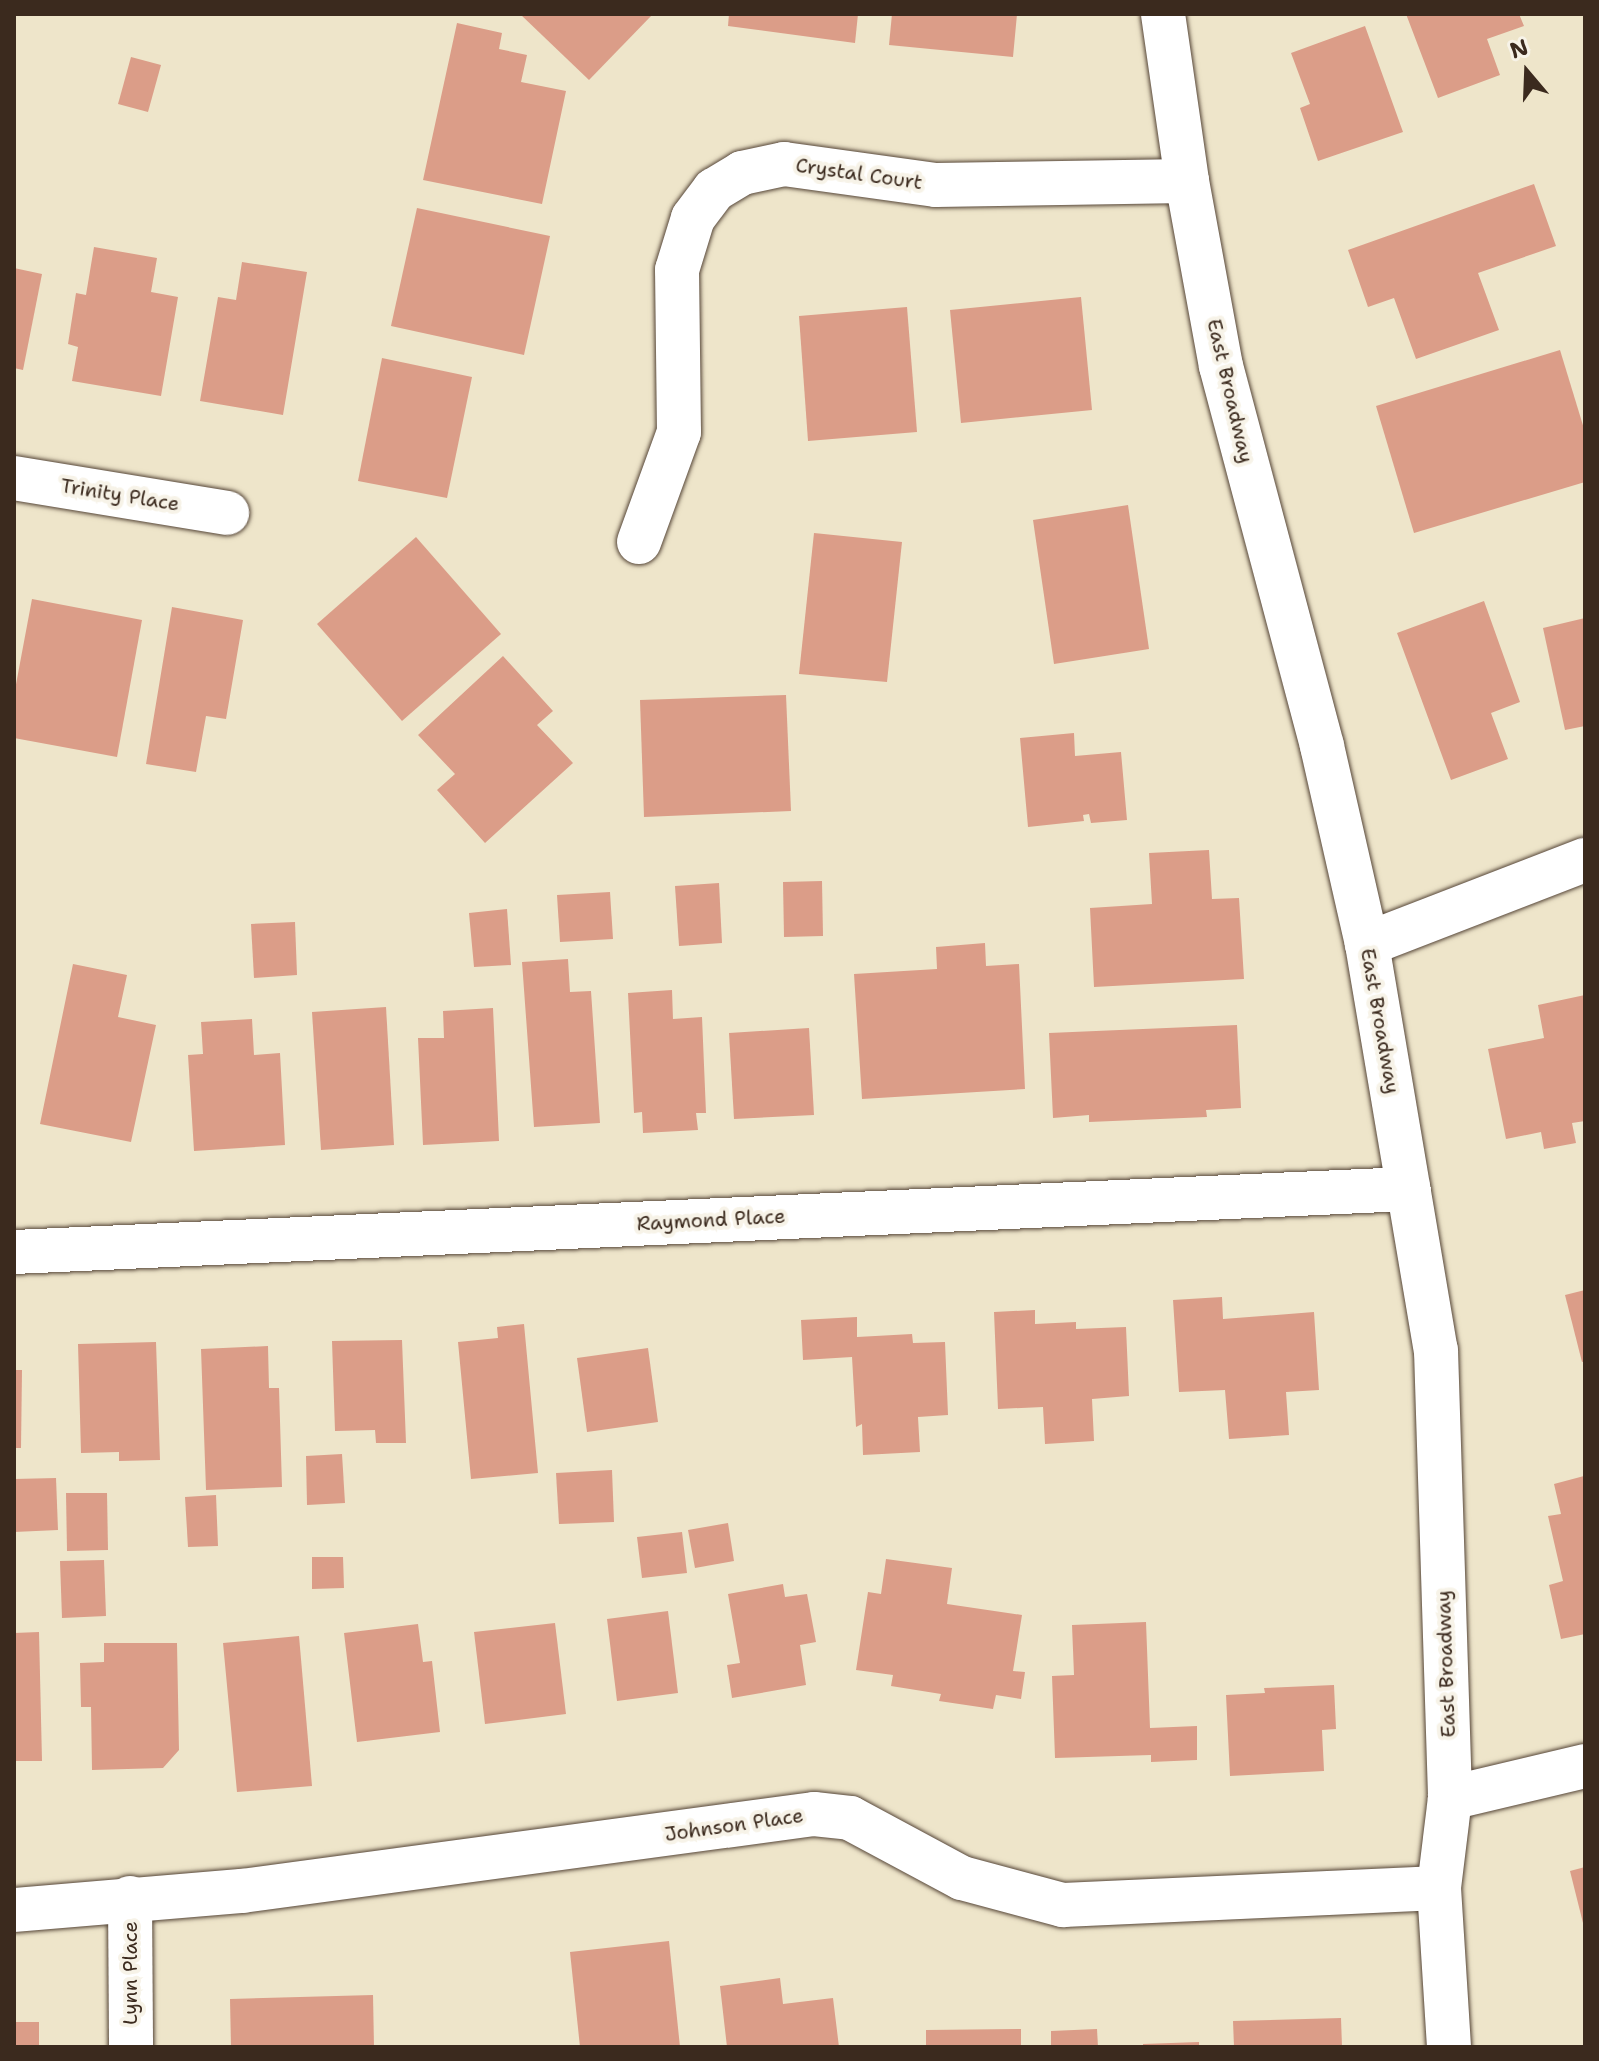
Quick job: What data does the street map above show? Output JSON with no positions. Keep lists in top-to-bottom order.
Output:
{
  "streets": {
    "street": [
      "Crystal Court",
      "East Broadway",
      "Trinity Place",
      "Raymond Place",
      "Johnson Place",
      "Lynn Place"
    ]
  },
  "crossings": [
    ["Crystal Court", "East Broadway"],
    ["East Broadway", "Raymond Place"],
    ["East Broadway", "Johnson Place"],
    ["Johnson Place", "Lynn Place"]
  ],
  "north": "top"
}
